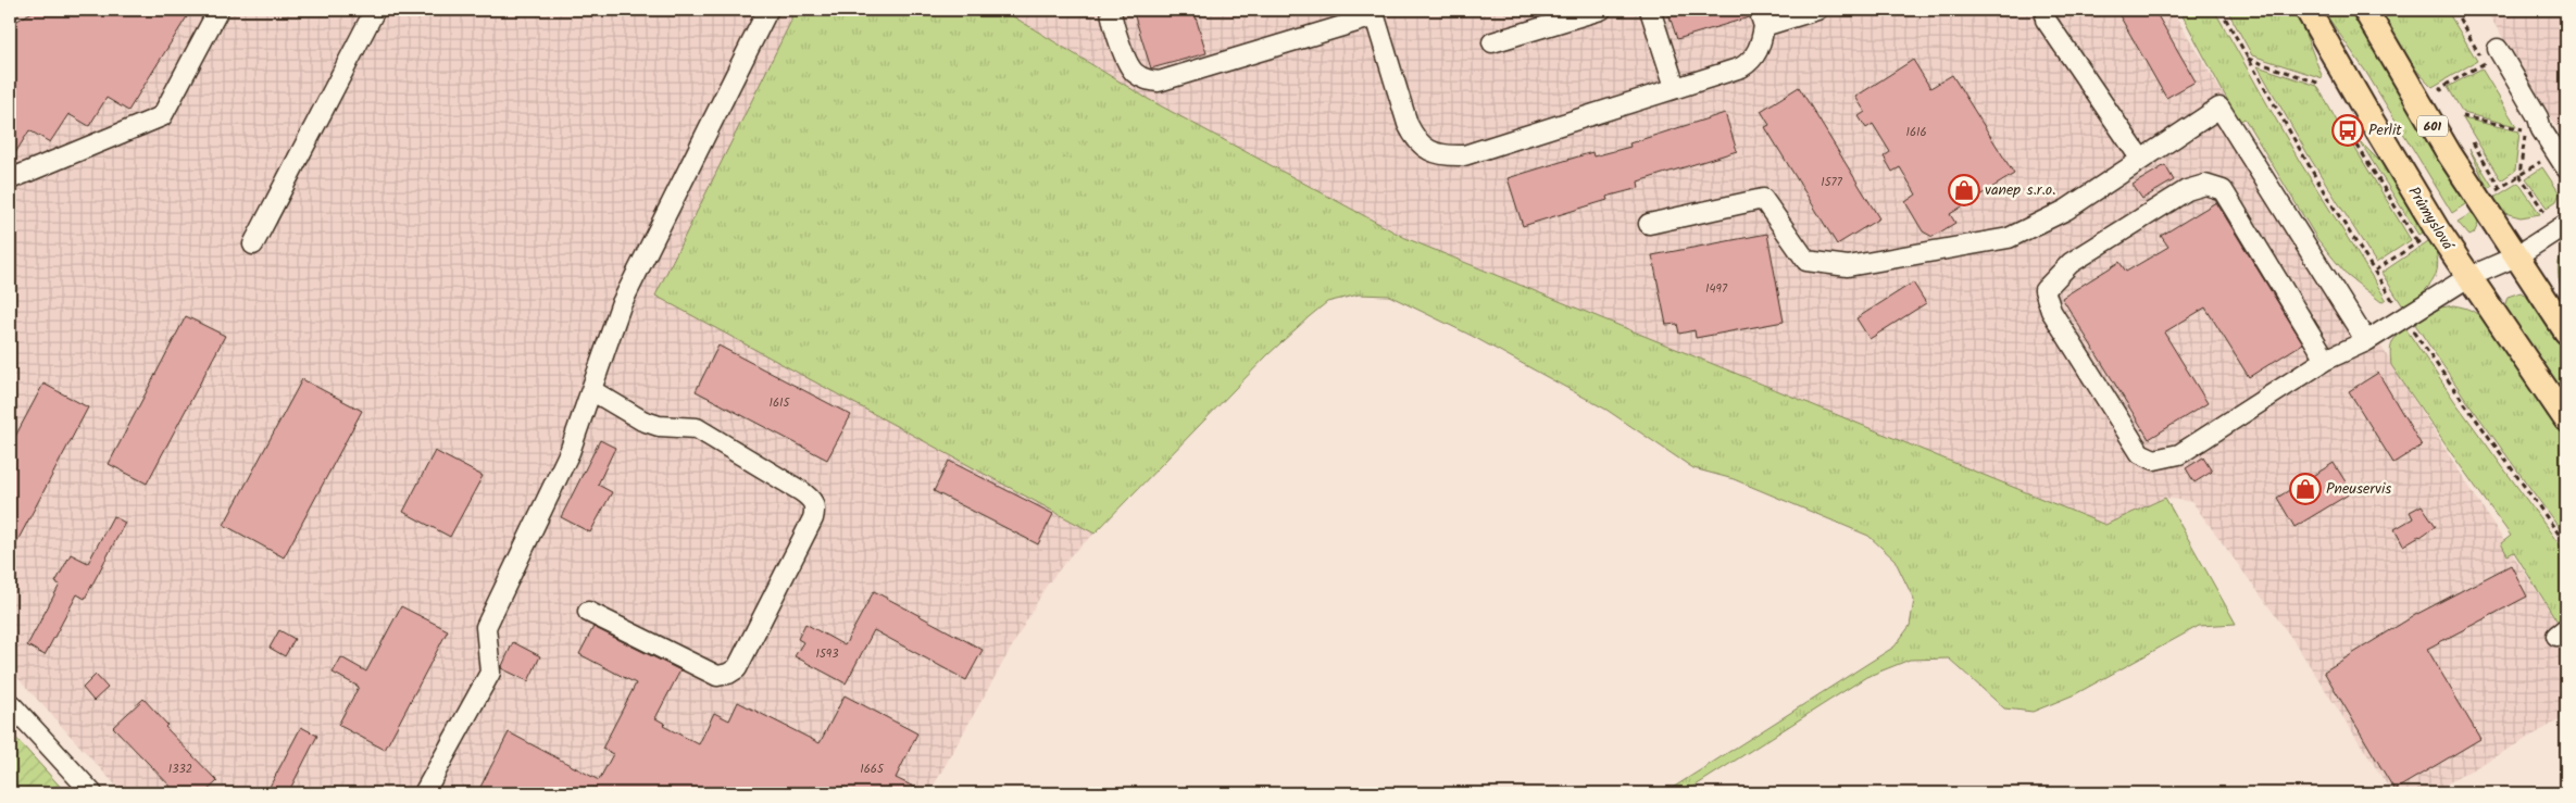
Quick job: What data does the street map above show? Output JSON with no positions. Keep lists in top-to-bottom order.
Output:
{
  "streets": {
    "main road": ["601", "Průmyslová"]
  },
  "places": {
    "bus stop": ["Perlit"],
    "shop": ["vanep s.r.o.", "Pneuservis"]
  },
  "house_numbers": [
    "1616",
    "1577",
    "1497",
    "1615",
    "1593",
    "1332",
    "1665"
  ]
}
